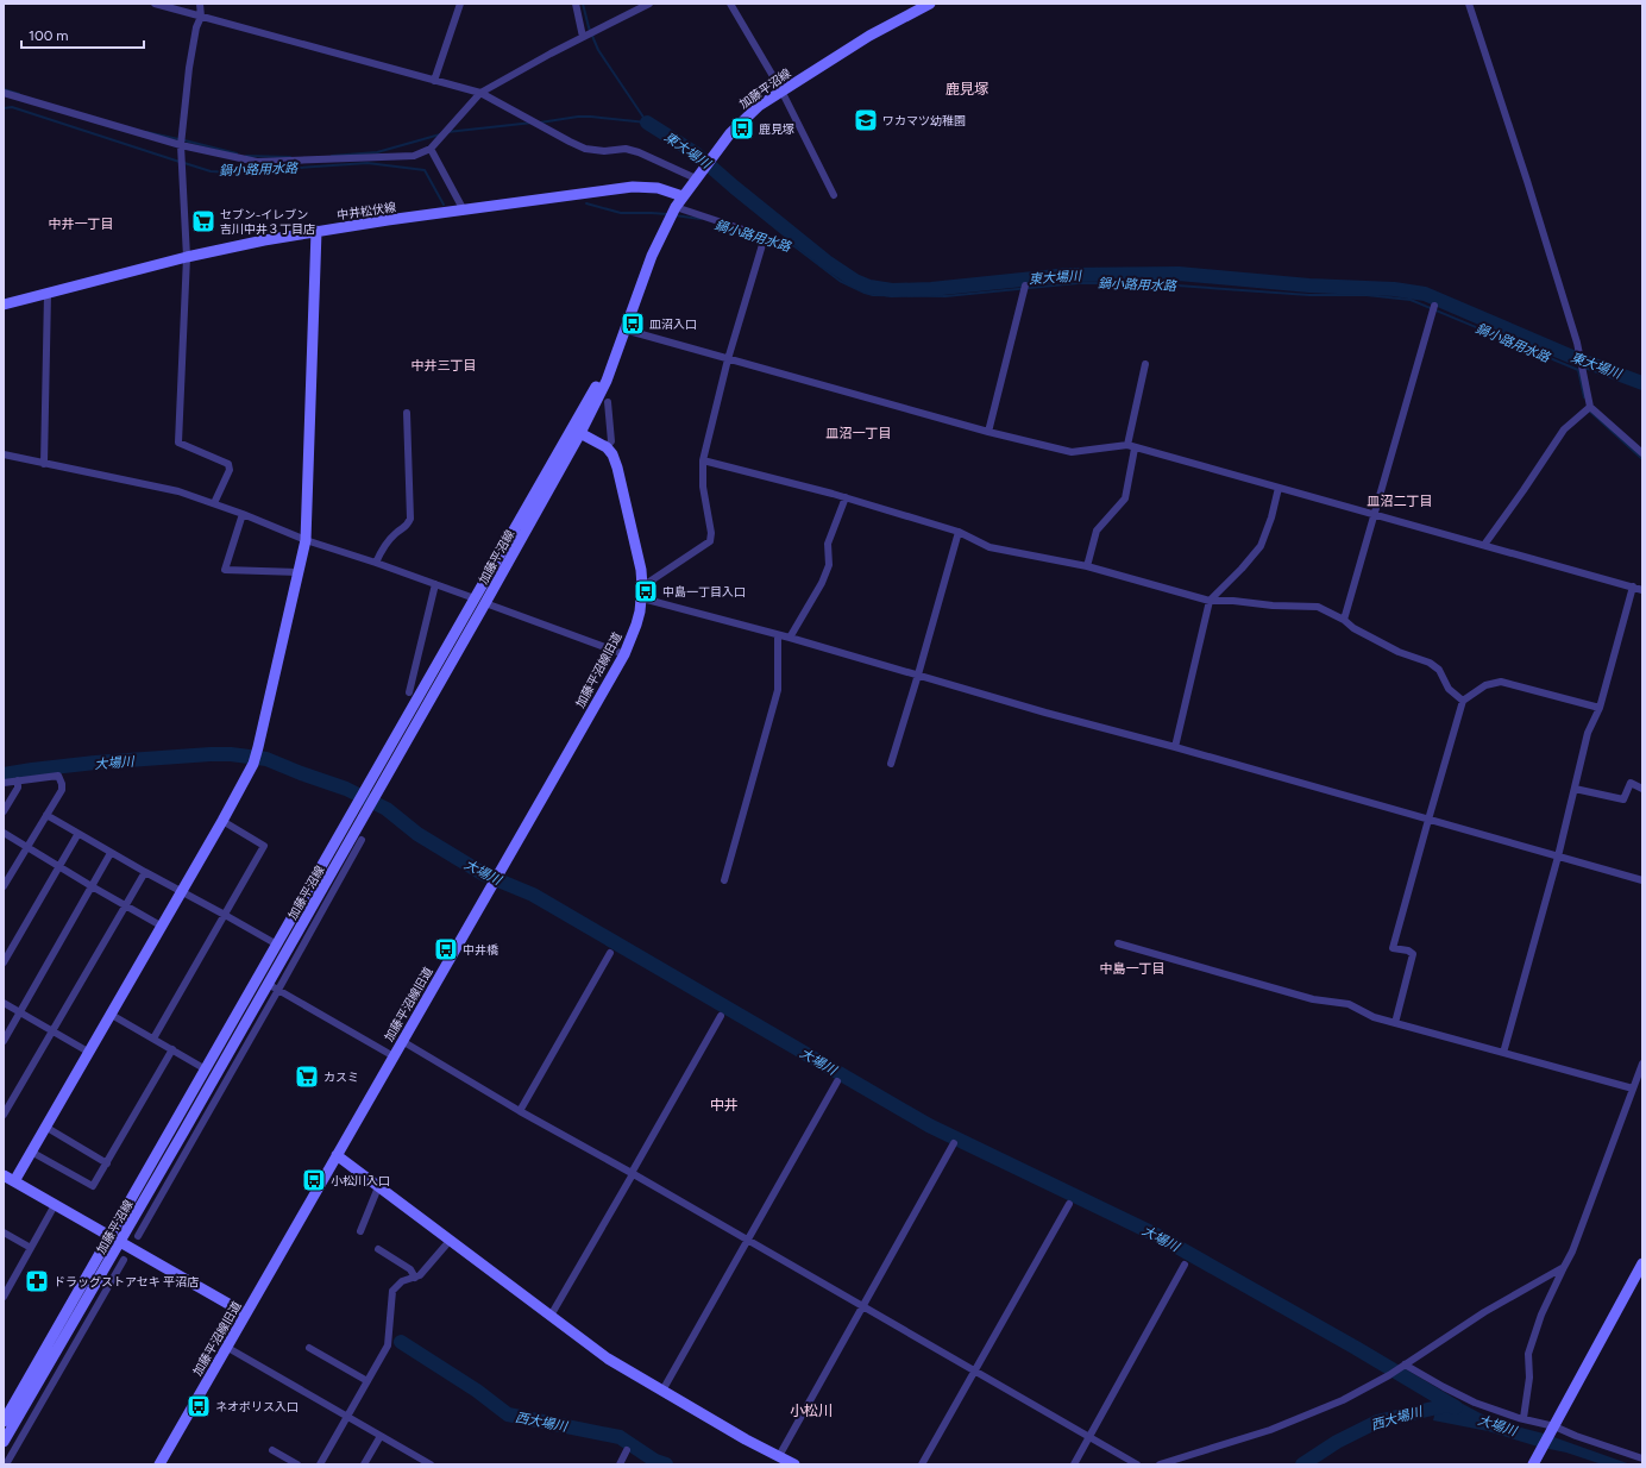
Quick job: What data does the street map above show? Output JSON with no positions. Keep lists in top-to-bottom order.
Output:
{
  "streets": {
    "street": ["加藤平沼線", "中井松伏線", "加藤平沼線旧道"]
  },
  "crossings": [
    ["加藤平沼線", "中井松伏線"]
  ],
  "districts": [
    "鹿見塚",
    "中井一丁目",
    "中井三丁目",
    "皿沼一丁目",
    "皿沼二丁目",
    "中島一丁目",
    "中井",
    "小松川"
  ],
  "water": [
    "東大場川",
    "鍋小路用水路",
    "大場川",
    "西大場川"
  ],
  "places": {
    "school or university": ["ワカマツ幼稚園"],
    "bus stop": [
      "鹿見塚",
      "皿沼入口",
      "中島一丁目入口",
      "中井橋",
      "小松川入口",
      "ネオポリス入口"
    ],
    "supermarket": ["セブン-イレブン 吉川中井３丁目店", "カスミ"],
    "pharmacy": ["ドラッグストアセキ 平沼店"]
  },
  "scale_bar": "100 m"
}
